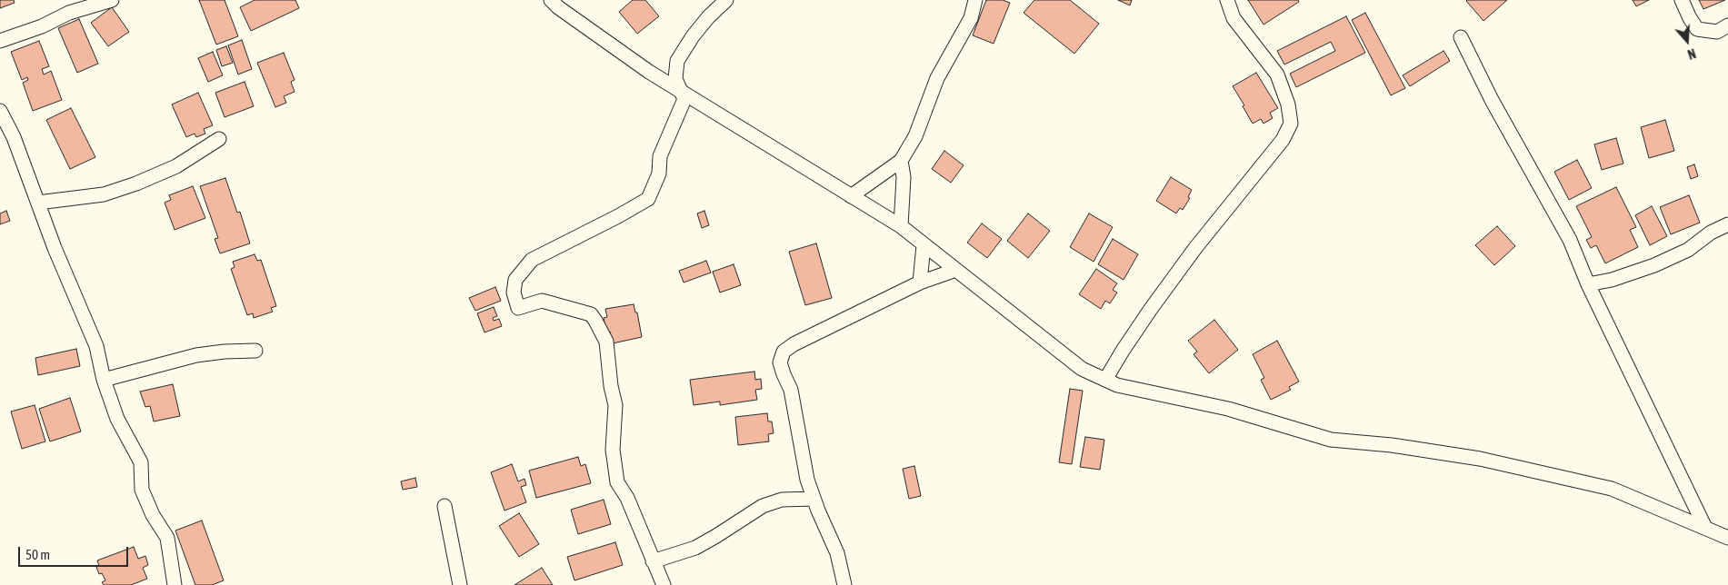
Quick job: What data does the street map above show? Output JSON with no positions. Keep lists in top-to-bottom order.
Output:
{
  "scale_bar": "50 m",
  "north": "bottom"
}
